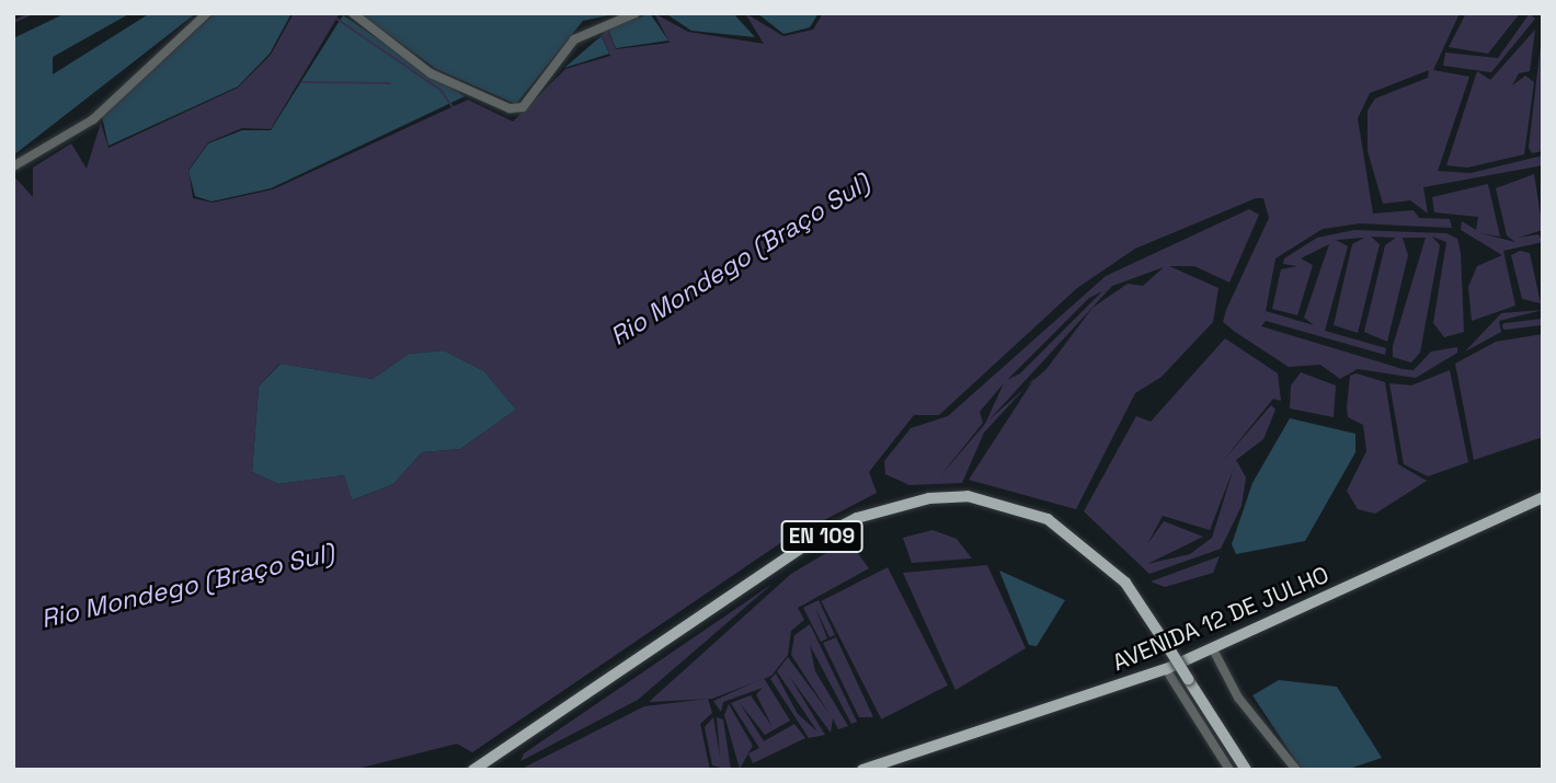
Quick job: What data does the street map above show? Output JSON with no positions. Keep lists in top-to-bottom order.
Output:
{
  "streets": {
    "main road": ["EN 109", "AVENIDA 12 DE JULHO"]
  },
  "water": ["Rio Mondego (Braço Sul)"]
}
